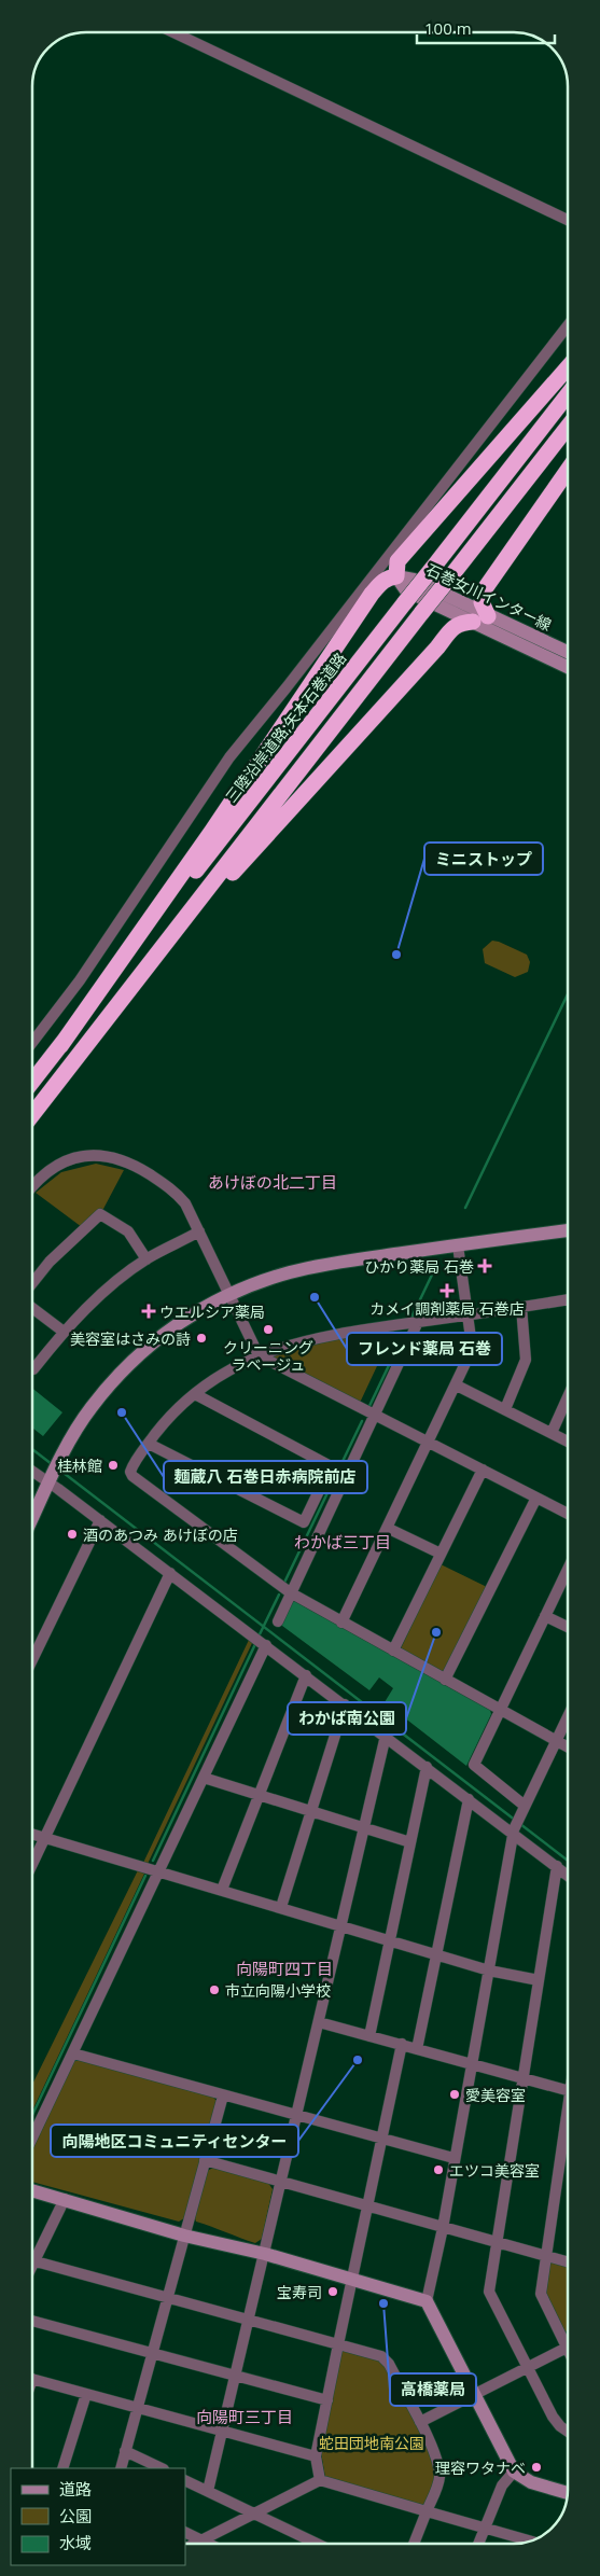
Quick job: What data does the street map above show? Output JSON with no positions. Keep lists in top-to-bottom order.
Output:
{
  "streets": {
    "highway": ["三陸沿岸道路;矢本石巻道路"],
    "street": ["石巻女川インター線"]
  },
  "districts": [
    "あけぼの北二丁目",
    "わかば三丁目",
    "向陽町四丁目",
    "向陽町三丁目"
  ],
  "parks": ["蛇田団地南公園"],
  "places": {
    "other": [
      "ミニストップ",
      "フレンド薬局 石巻",
      "クリーニング ラベージュ",
      "美容室はさみの詩",
      "麺蔵八 石巻日赤病院前店",
      "桂林館",
      "酒のあつみ あけぼの店",
      "わかば南公園",
      "市立向陽小学校",
      "向陽地区コミュニティセンター",
      "愛美容室",
      "エツコ美容室",
      "宝寿司",
      "高橋薬局",
      "理容ワタナベ"
    ],
    "health": ["ひかり薬局 石巻", "カメイ調剤薬局 石巻店", "ウエルシア薬局"]
  },
  "legend": ["道路", "公園", "水域"],
  "scale_bar": "100 m"
}
